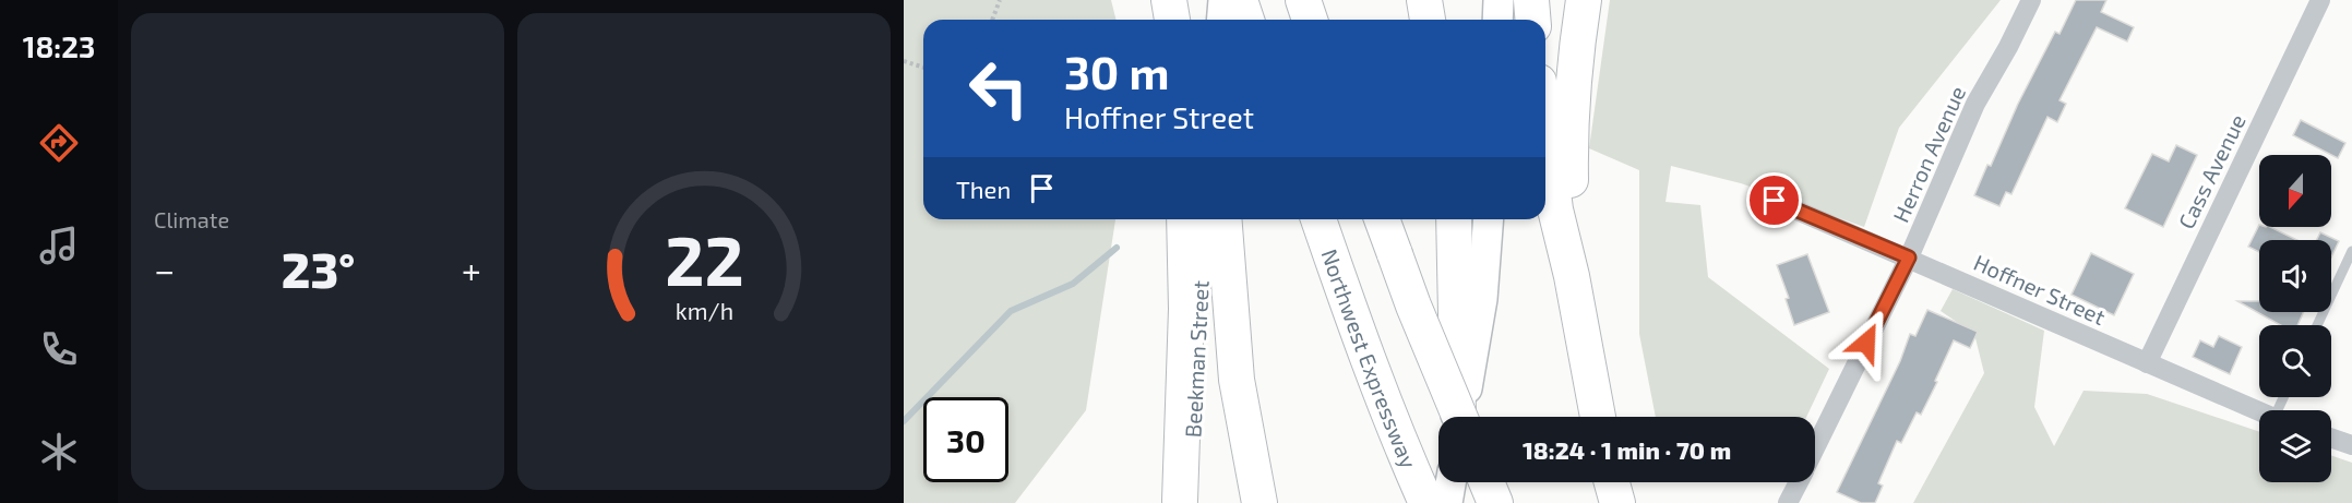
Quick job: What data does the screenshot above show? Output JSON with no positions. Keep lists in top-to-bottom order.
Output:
{
  "streets": {
    "highway": ["Northwest Expressway"],
    "main road": ["Beekman Street"],
    "street": ["Herron Avenue", "Cass Avenue", "Hoffner Street"]
  },
  "crossings": [
    ["Herron Avenue", "Hoffner Street"],
    ["Cass Avenue", "Hoffner Street"]
  ],
  "north": "bottom",
  "page": {
    "tabs": "18:23",
    "tile": "Climate",
    "turn": ["30 m", "Hoffner Street"],
    "then": "Then",
    "heat": ["−", "23°", "+"],
    "limit": "30",
    "trip": "18:24 · 1 min · 70 m",
    "gauge": ["22", "km/h"]
  }
}
